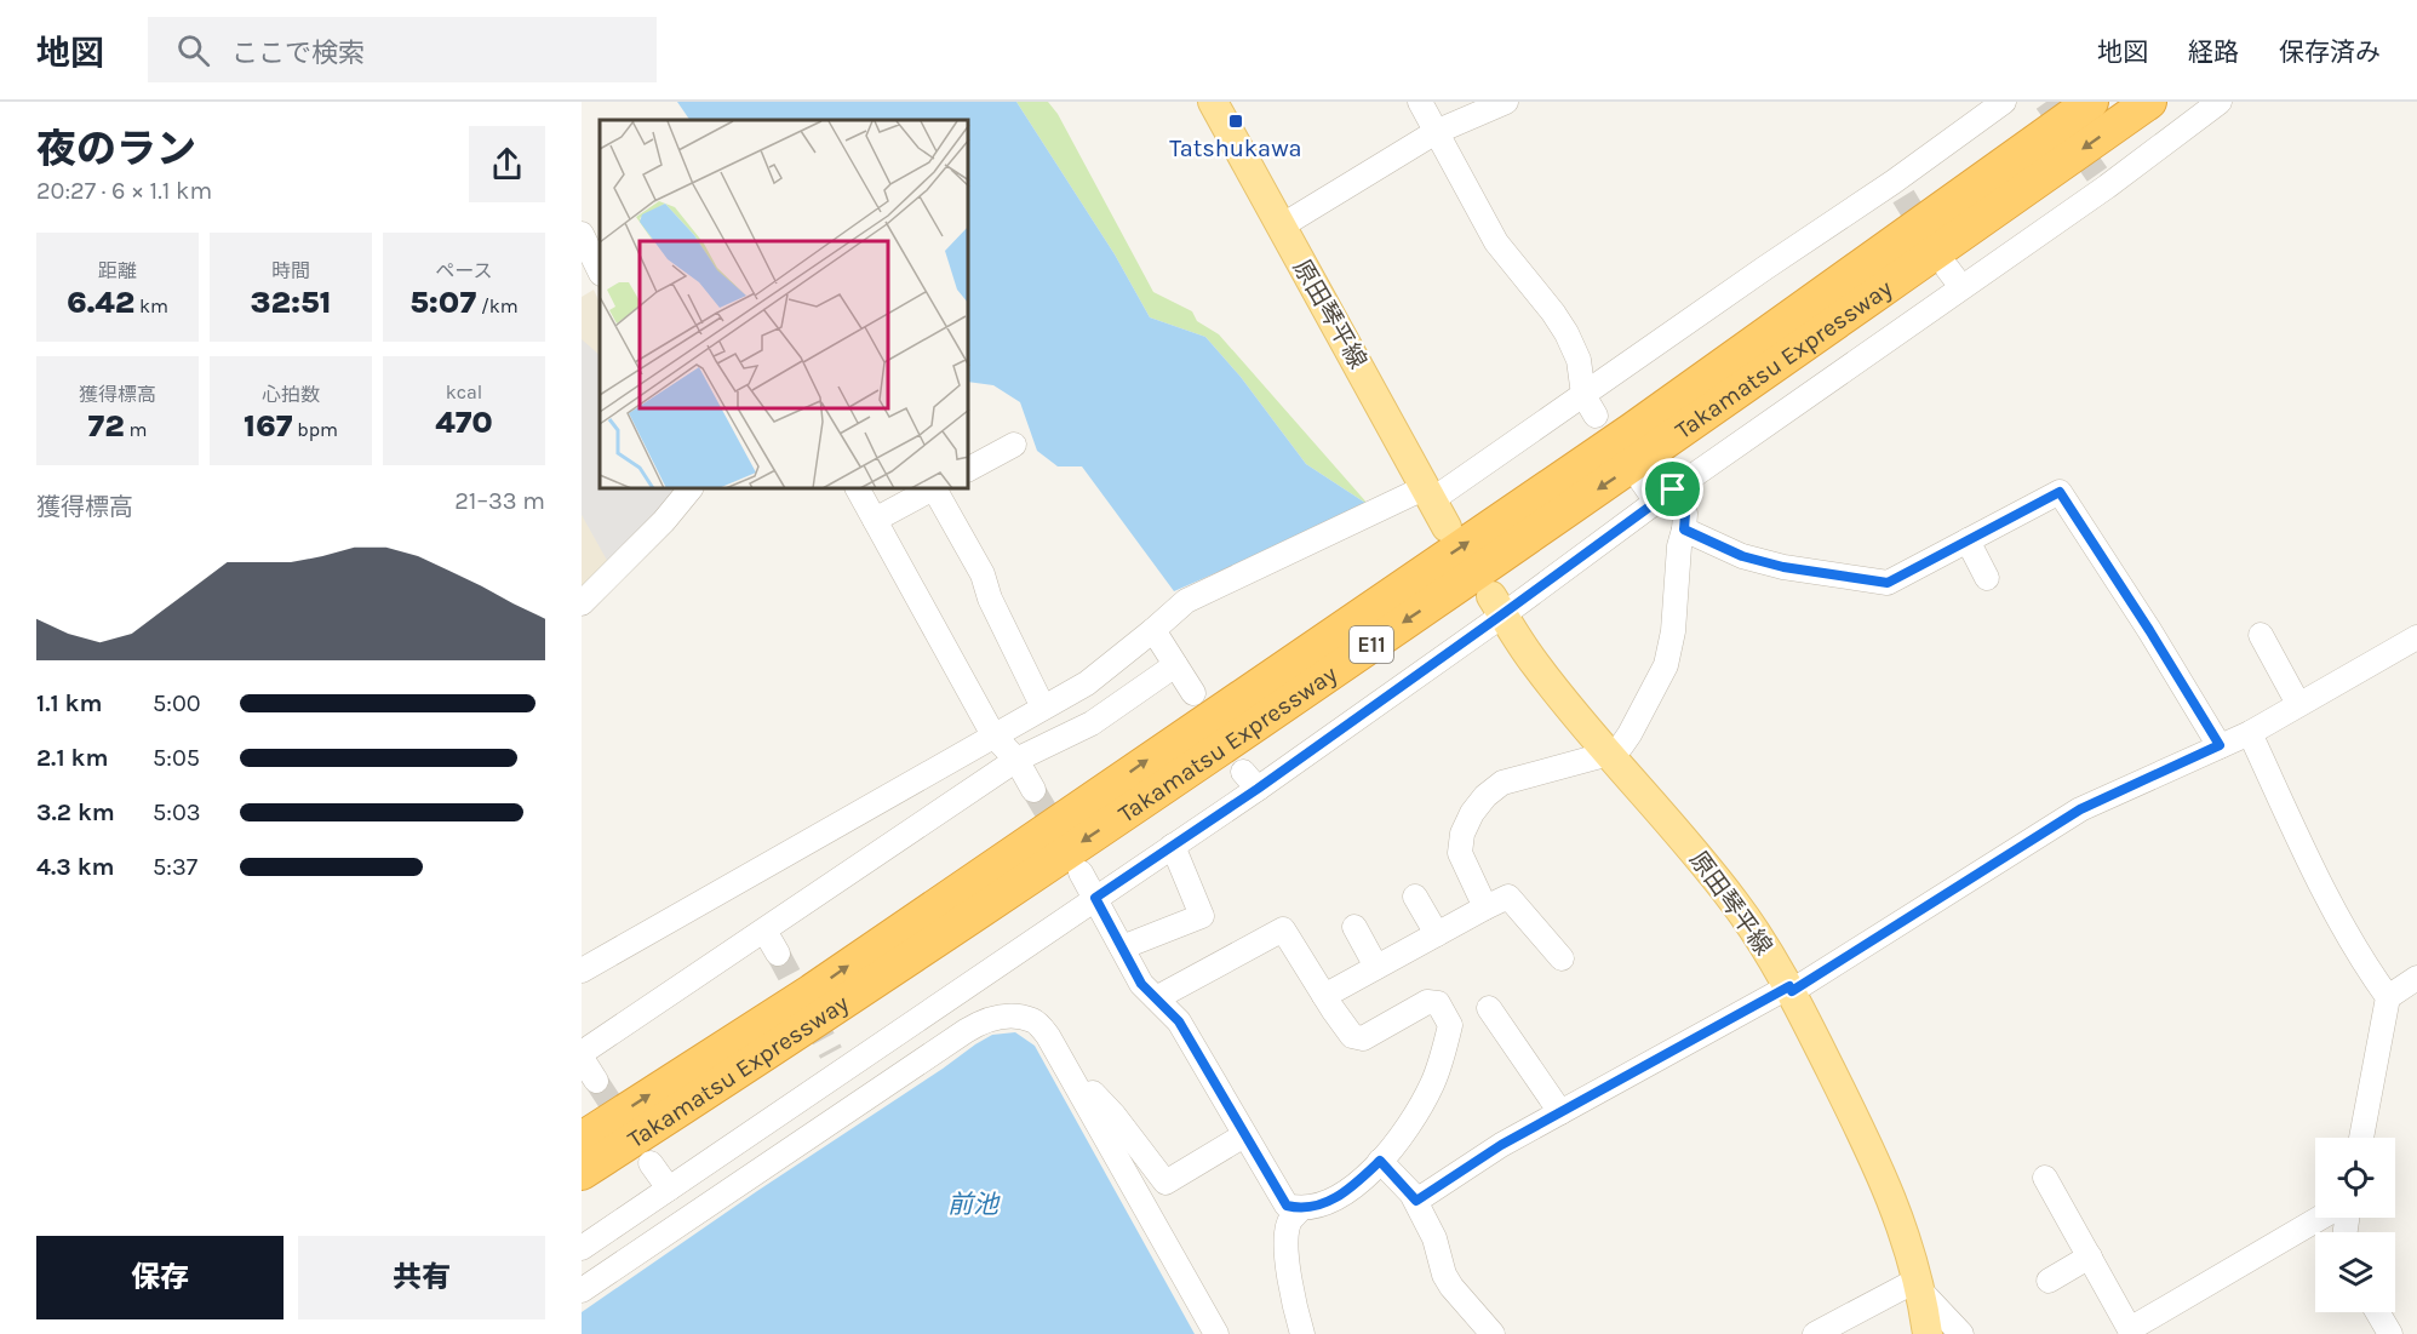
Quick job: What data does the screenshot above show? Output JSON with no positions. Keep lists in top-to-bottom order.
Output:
{
  "streets": {
    "highway": ["Takamatsu Expressway", "E11"],
    "main road": ["原田琴平線"]
  },
  "water": ["前池"],
  "places": {
    "transit": ["Tatshukawa"]
  },
  "page": {
    "header": "地図",
    "search": "ここで検索",
    "nav": ["地図", "経路", "保存済み"],
    "heading": ["夜のラン", "20:27 · 6 × 1.1 km"],
    "stats": [
      ["距離", "6.42 km"],
      ["時間", "32:51"],
      ["ペース", "5:07 /km"],
      ["獲得標高", "72 m"],
      ["心拍数", "167 bpm"],
      ["kcal", "470"]
    ],
    "chart": ["獲得標高", "21–33 m"],
    "list": [
      {
        "name": "1.1 km",
        "note": "5:00"
      },
      {
        "name": "2.1 km",
        "note": "5:05"
      },
      {
        "name": "3.2 km",
        "note": "5:03"
      },
      {
        "name": "4.3 km",
        "note": "5:37"
      }
    ],
    "buttons": ["保存", "共有"]
  }
}
